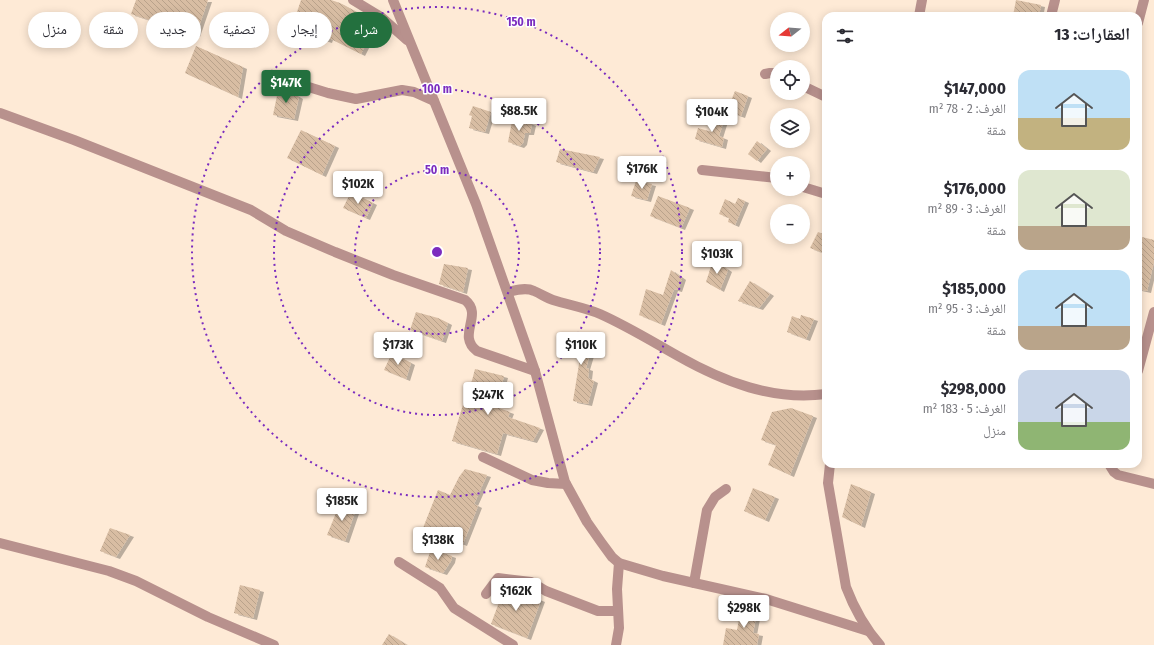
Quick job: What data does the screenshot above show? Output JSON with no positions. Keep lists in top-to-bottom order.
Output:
{
  "north": "left",
  "page": {
    "map_buttons": ["+", "−"],
    "chip": [
      "شراء",
      "إيجار",
      "تصفية",
      "جديد",
      "شقة",
      "منزل"
    ],
    "heading": "العقارات: 13",
    "list": [
      {
        "name": "$147,000",
        "note": "الغرف: 2 · 78 m² · شقة"
      },
      {
        "name": "$176,000",
        "note": "الغرف: 3 · 89 m² · شقة"
      },
      {
        "name": "$185,000",
        "note": "الغرف: 3 · 95 m² · شقة"
      },
      {
        "name": "$298,000",
        "note": "الغرف: 5 · 183 m² · منزل"
      }
    ],
    "price": [
      "$147K",
      "$88.5K",
      "$104K",
      "$176K",
      "$102K",
      "$103K",
      "$173K",
      "$110K",
      "$247K",
      "$185K",
      "$138K",
      "$162K",
      "$298K"
    ]
  },
  "rings": ["150 m", "100 m", "50 m"]
}
